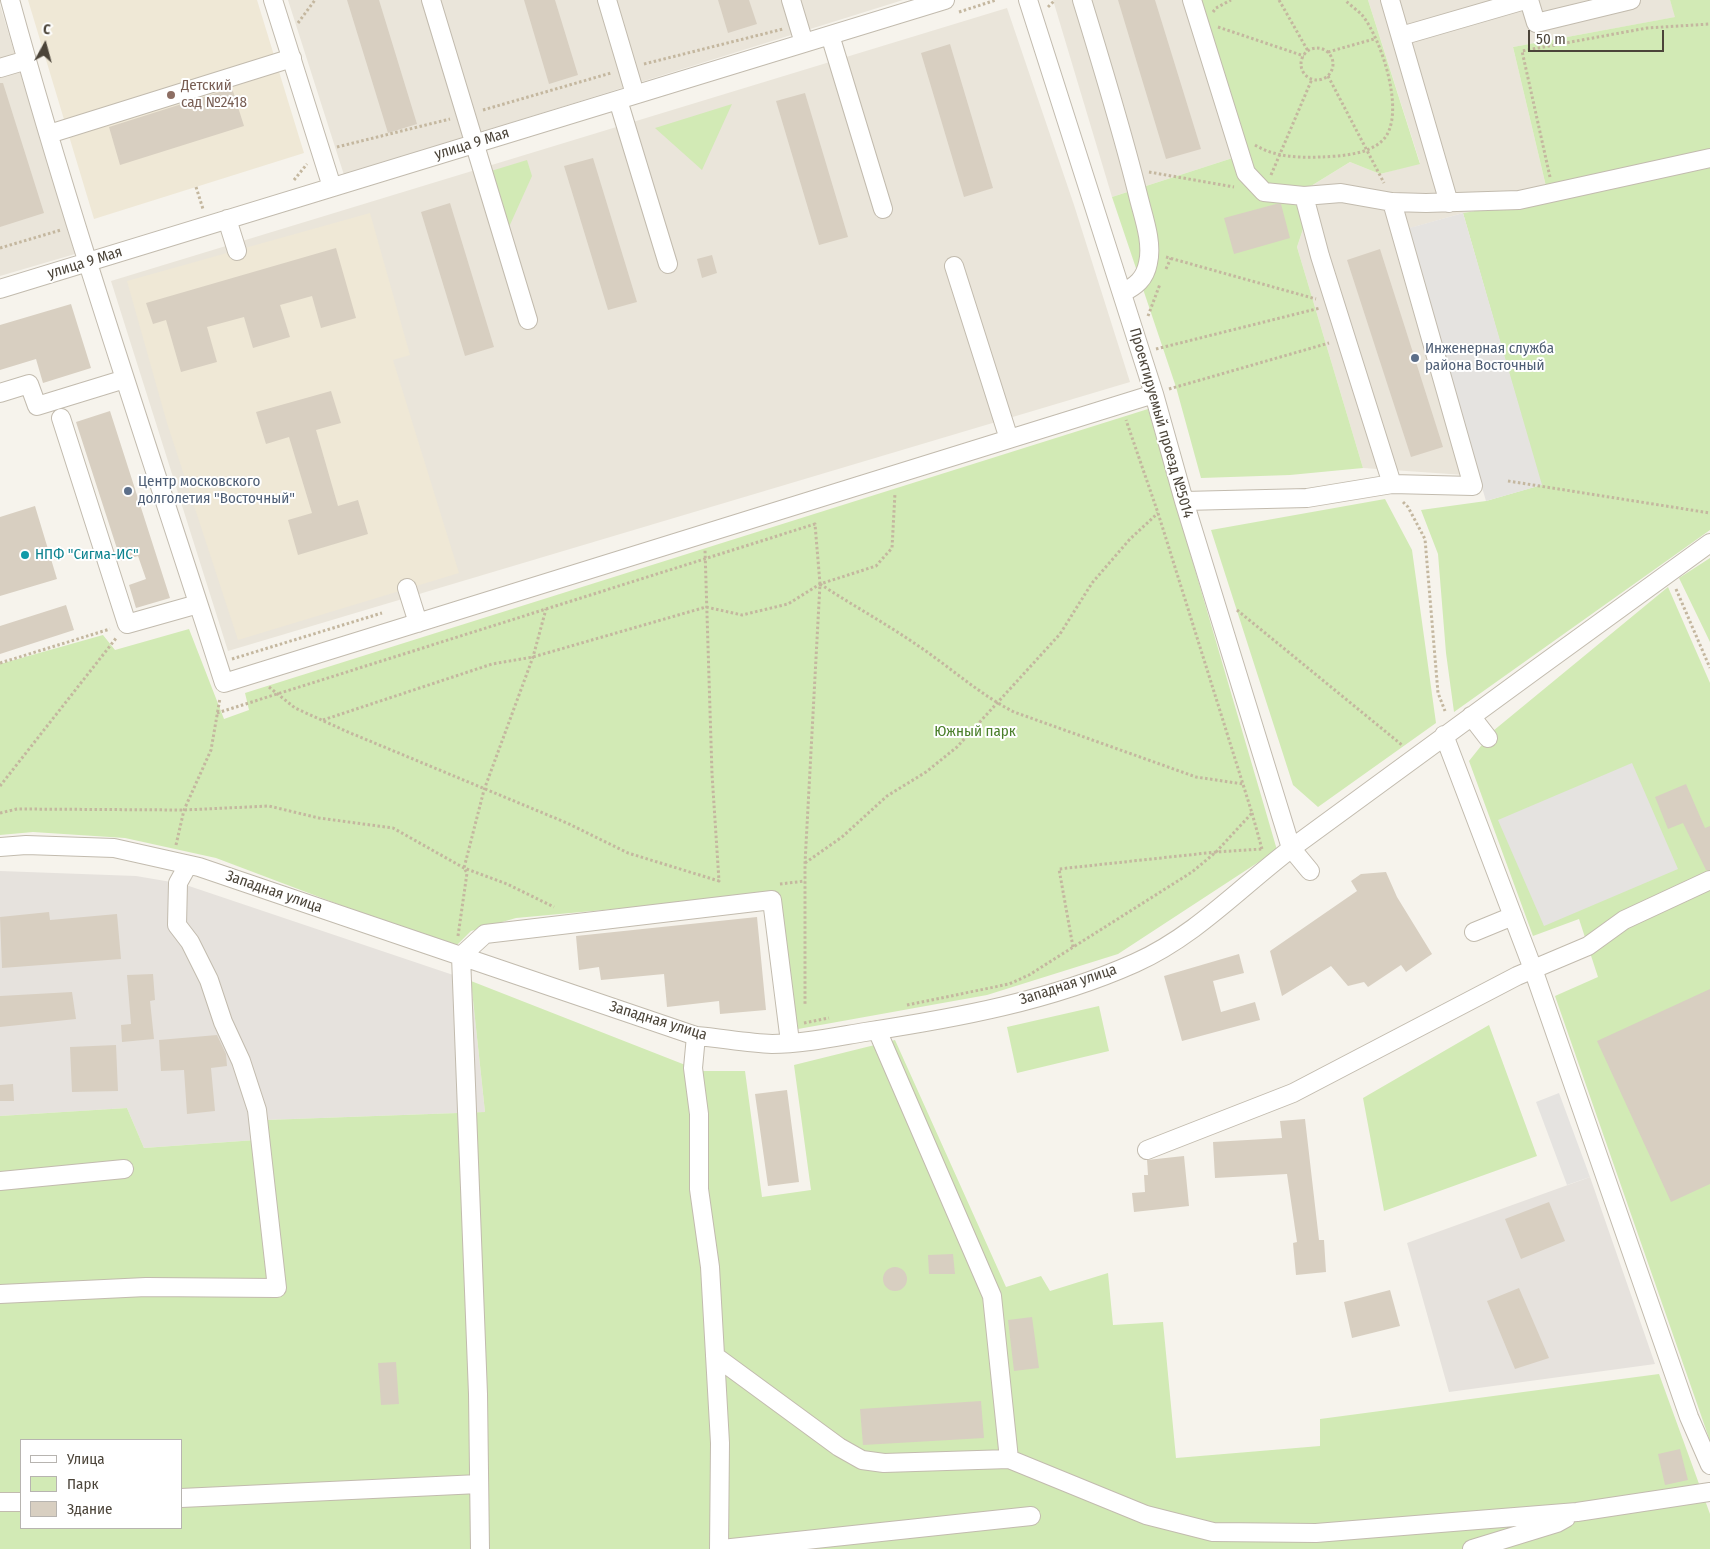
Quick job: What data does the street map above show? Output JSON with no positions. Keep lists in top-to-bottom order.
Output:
{
  "streets": {
    "street": ["улица 9 Мая", "Проектируемый проезд №5014", "Западная улица"]
  },
  "crossings": [
    ["Проектируемый проезд №5014", "Западная улица"]
  ],
  "parks": ["Южный парк"],
  "places": [
    "Детский сад №2418",
    "Инженерная служба района Восточный",
    "Центр московского долголетия \"Восточный\"",
    "НПФ \"Сигма-ИС\""
  ],
  "legend": ["Улица", "Парк", "Здание"],
  "scale_bar": "50 m",
  "north": "top"
}
